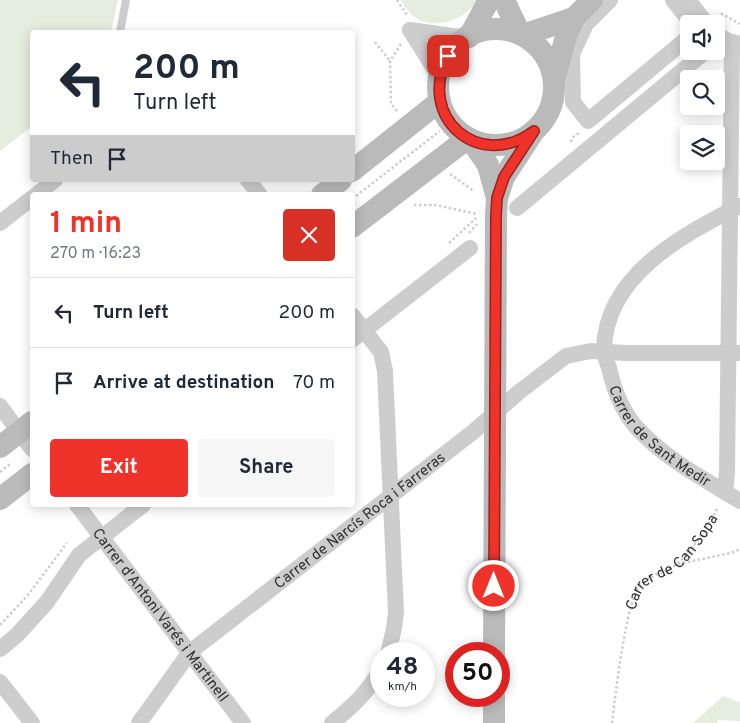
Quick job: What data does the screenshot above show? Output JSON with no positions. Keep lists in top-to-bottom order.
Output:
{
  "streets": {
    "street": [
      "Carrer de Sant Medir",
      "Carrer de Narcís Roca i Farreras",
      "Carrer de Can Sopa",
      "Carrer d'Antoni Varés i Martinell"
    ]
  },
  "crossings": [
    ["Carrer de Sant Medir", "Carrer de Narcís Roca i Farreras"],
    ["Carrer de Sant Medir", "Carrer de Can Sopa"],
    ["Carrer de Narcís Roca i Farreras", "Carrer de Can Sopa"],
    ["Carrer de Narcís Roca i Farreras", "Carrer d'Antoni Varés i Martinell"]
  ],
  "page": {
    "turn": ["200 m", "Turn left"],
    "then": "Then",
    "heading": ["1 min", "270 m · 16:23"],
    "list": [
      {
        "name": "Turn left",
        "value": "200 m"
      },
      {
        "name": "Arrive at destination",
        "value": "70 m"
      }
    ],
    "buttons": ["Exit", "Share"],
    "speed": "48 km/h",
    "limit": "50"
  }
}
